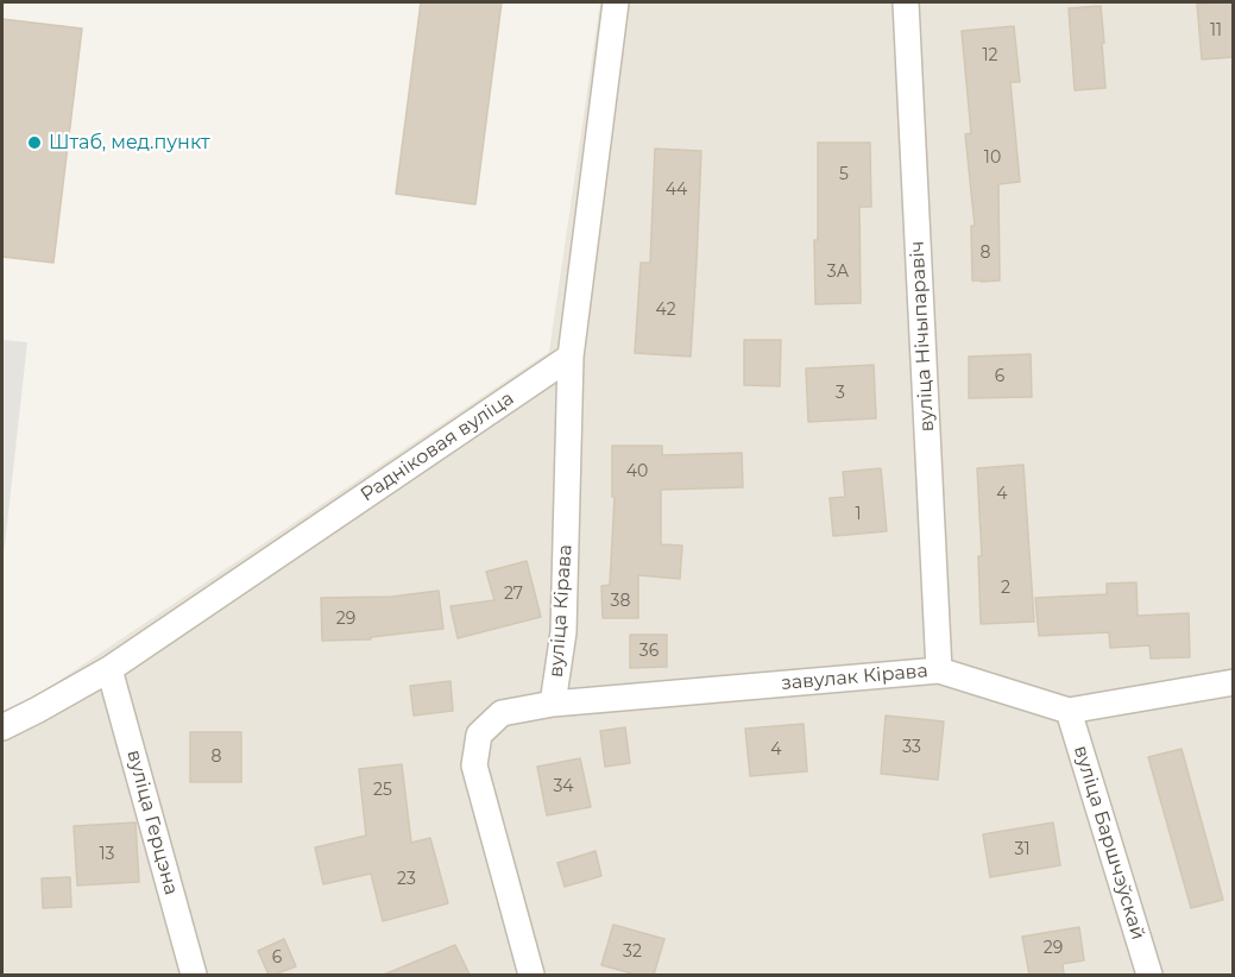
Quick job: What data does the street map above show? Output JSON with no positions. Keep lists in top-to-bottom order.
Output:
{
  "streets": {
    "street": [
      "вуліца Нічыпаравіч",
      "Радніковая вуліца",
      "вуліца Кірава",
      "завулак Кірава",
      "вуліца Герцэна",
      "вуліца Баршчэўскай"
    ]
  },
  "crossings": [
    ["вуліца Нічыпаравіч", "завулак Кірава"],
    ["Радніковая вуліца", "вуліца Кірава"],
    ["Радніковая вуліца", "вуліца Герцэна"],
    ["вуліца Кірава", "завулак Кірава"],
    ["завулак Кірава", "вуліца Баршчэўскай"]
  ],
  "places": ["Штаб, мeд.пункт"],
  "house_numbers": [
    "11",
    "12",
    "10",
    "5",
    "44",
    "8",
    "3А",
    "42",
    "6",
    "3",
    "40",
    "4",
    "1",
    "2",
    "27",
    "38",
    "29",
    "36",
    "33",
    "4",
    "8",
    "34",
    "25",
    "31",
    "13",
    "23",
    "29",
    "32",
    "6"
  ]
}
